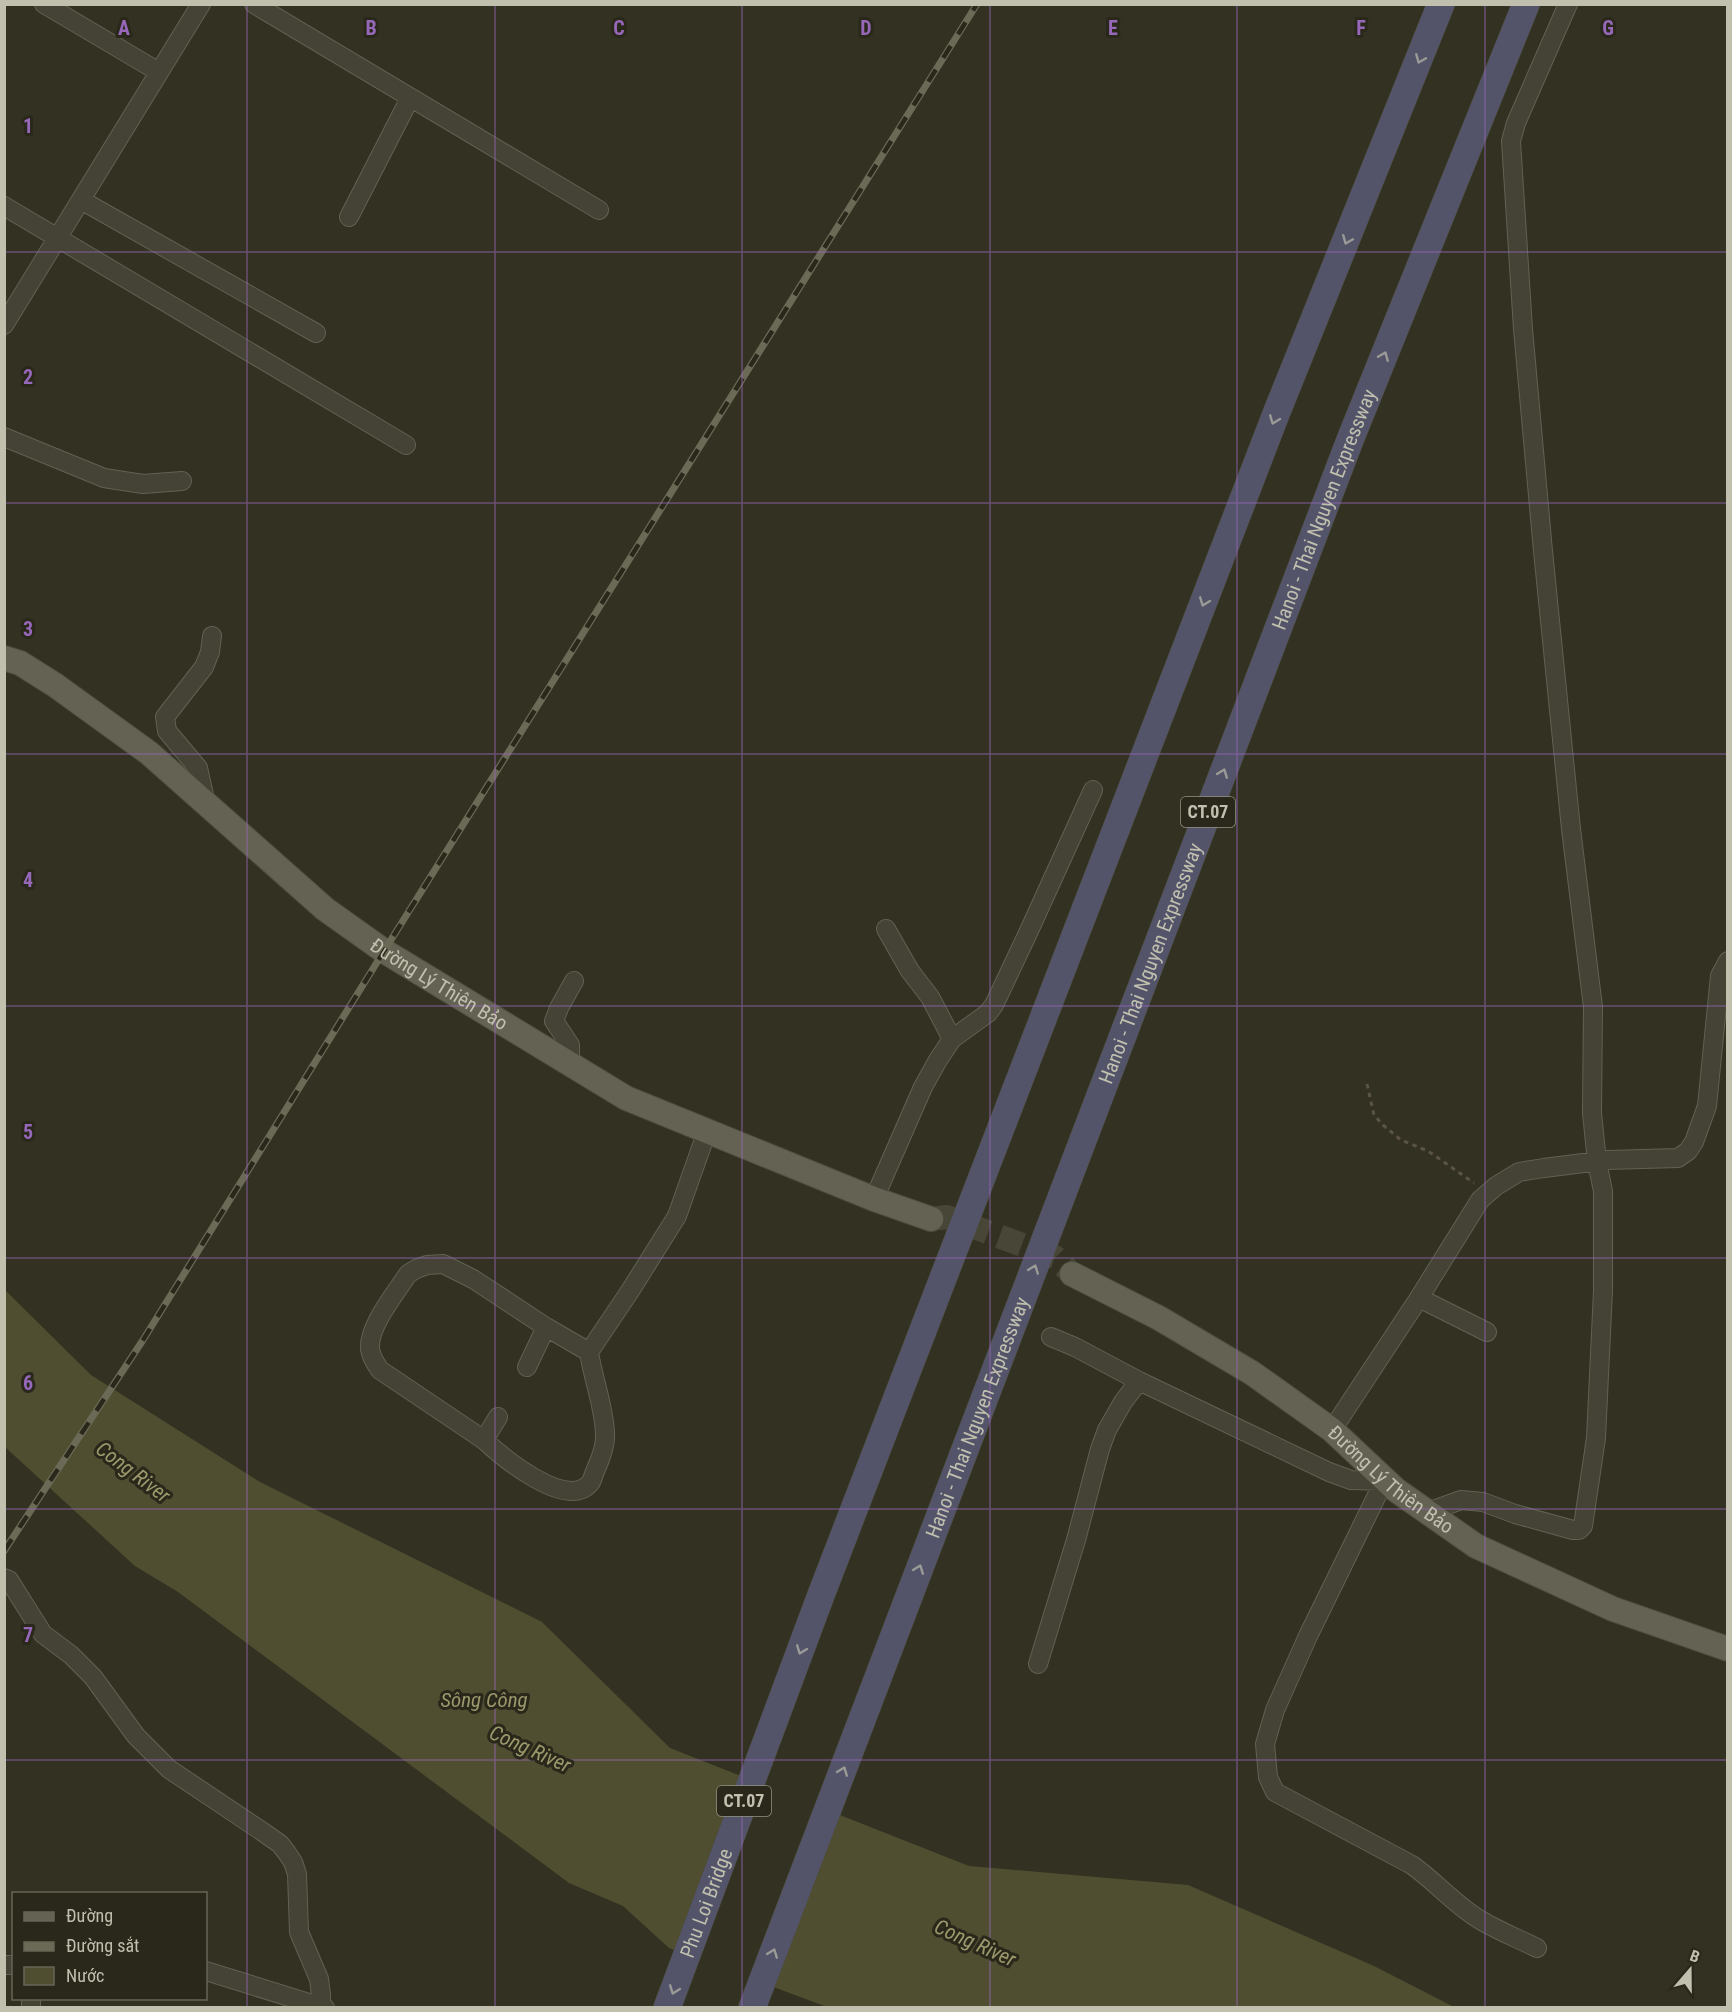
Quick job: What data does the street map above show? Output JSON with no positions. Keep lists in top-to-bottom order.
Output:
{
  "streets": {
    "highway": ["Hanoi - Thai Nguyen Expressway", "CT.07", "Phu Loi Bridge"],
    "main road": ["Đường Lý Thiên Bảo"]
  },
  "one_way": ["Hanoi - Thai Nguyen Expressway", "Phu Loi Bridge"],
  "water": ["Cong River", "Sông Công"],
  "legend": ["Đường", "Đường sắt", "Nước"],
  "north": "top",
  "grid": {
    "columns": [
      "A",
      "B",
      "C",
      "D",
      "E",
      "F",
      "G"
    ],
    "rows": [
      "1",
      "2",
      "3",
      "4",
      "5",
      "6",
      "7"
    ]
  }
}
